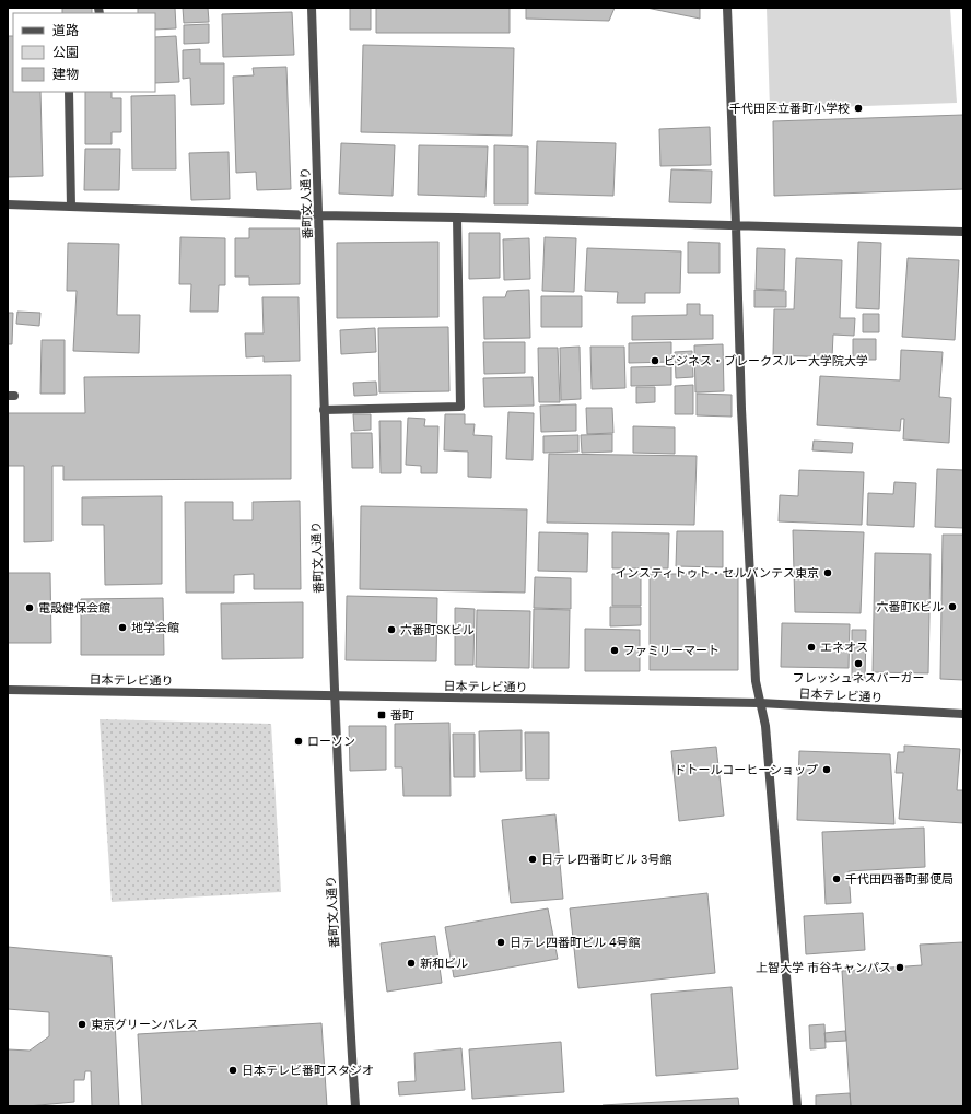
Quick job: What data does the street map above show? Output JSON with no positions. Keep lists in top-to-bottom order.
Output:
{
  "streets": {
    "street": ["番町文人通り", "日本テレビ通り"]
  },
  "crossings": [
    ["番町文人通り", "日本テレビ通り"]
  ],
  "places": {
    "other": [
      "千代田区立番町小学校",
      "ビジネス・ブレークスルー大学院大学",
      "インスティトゥト・セルバンテス東京",
      "六番町Kビル",
      "電設健保会館",
      "地学会館",
      "六番町SKビル",
      "エネオス",
      "ファミリーマート",
      "フレッシュネスバーガー",
      "ローソン",
      "ドトールコーヒーショップ",
      "日テレ四番町ビル 3号館",
      "千代田四番町郵便局",
      "日テレ四番町ビル 4号館",
      "新和ビル",
      "上智大学 市谷キャンパス",
      "東京グリーンパレス",
      "日本テレビ番町スタジオ"
    ],
    "transit": ["番町"]
  },
  "legend": ["道路", "公園", "建物"]
}
